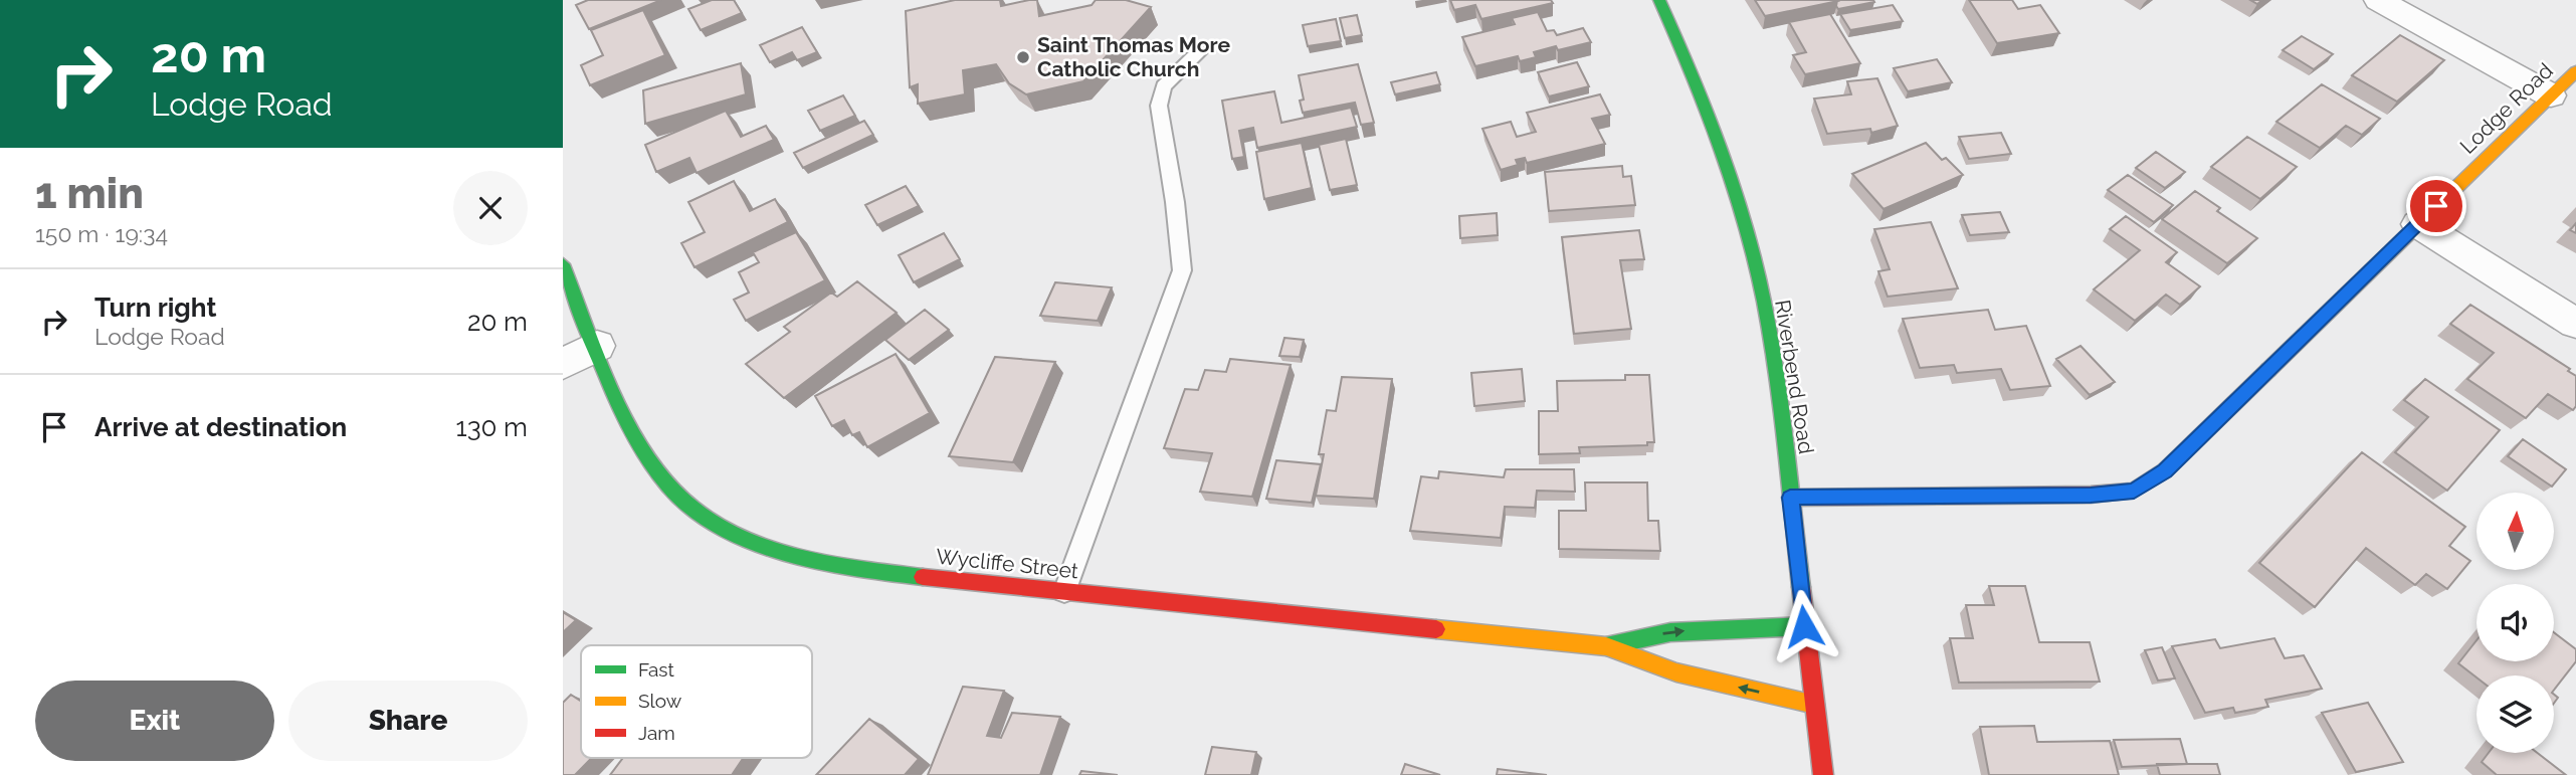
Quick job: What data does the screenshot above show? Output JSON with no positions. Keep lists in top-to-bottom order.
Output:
{
  "streets": {
    "street": ["Lodge Road", "Riverbend Road", "Wycliffe Street"]
  },
  "crossings": [
    ["Lodge Road", "Riverbend Road"],
    ["Riverbend Road", "Wycliffe Street"]
  ],
  "places": ["Saint Thomas More Catholic Church"],
  "legend": ["Fast", "Slow", "Jam"],
  "north": "top",
  "page": {
    "turn": ["20 m", "Lodge Road"],
    "heading": ["1 min", "150 m · 19:34"],
    "list": [
      {
        "name": "Turn right",
        "note": "Lodge Road",
        "value": "20 m"
      },
      {
        "name": "Arrive at destination",
        "value": "130 m"
      }
    ],
    "buttons": ["Exit", "Share"]
  }
}
